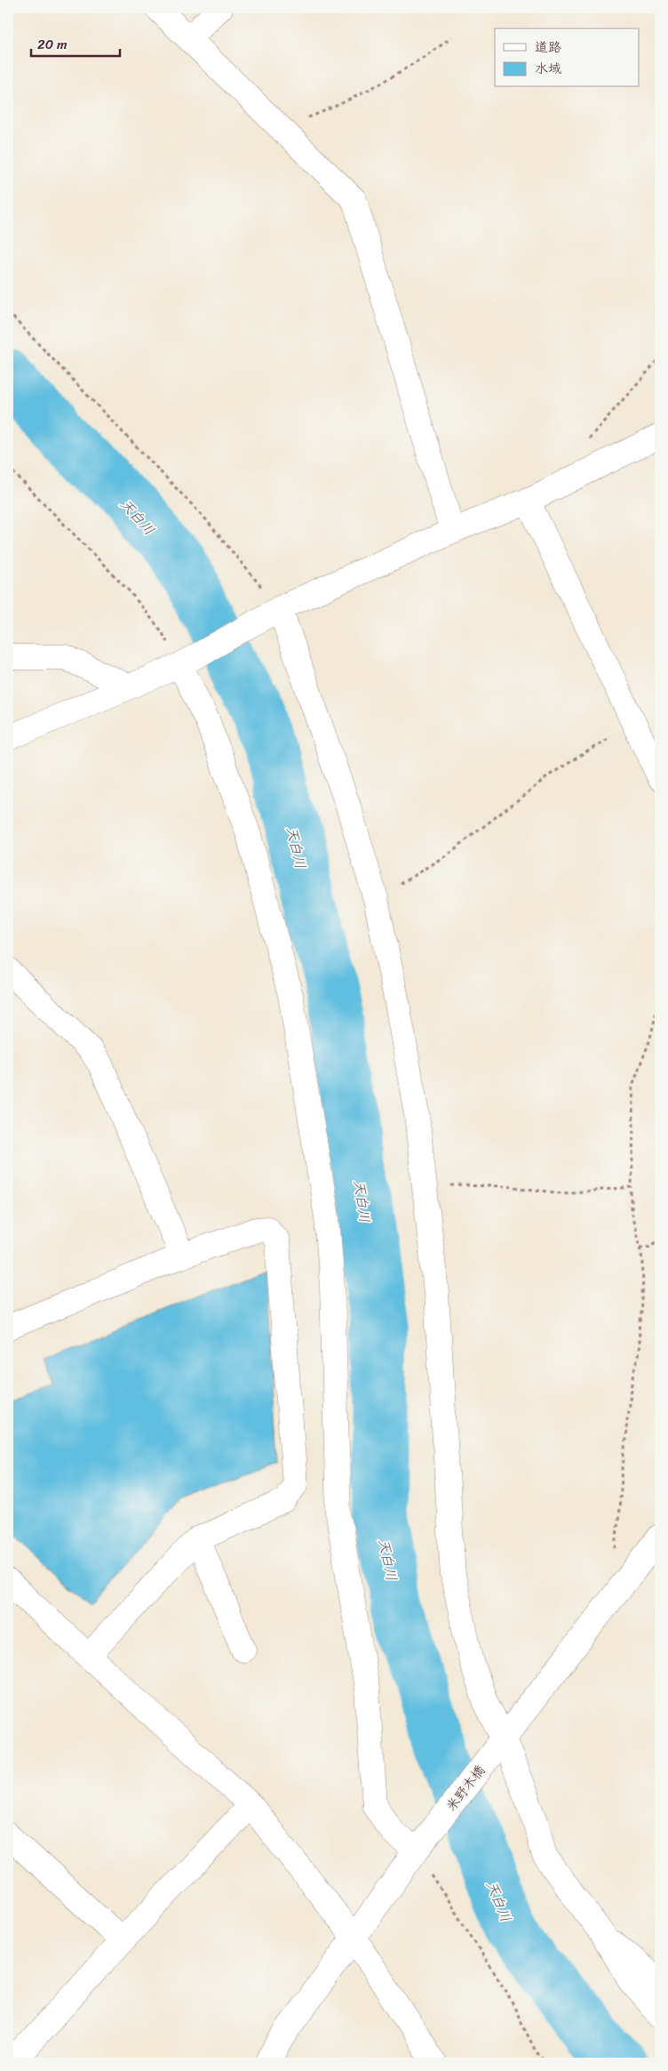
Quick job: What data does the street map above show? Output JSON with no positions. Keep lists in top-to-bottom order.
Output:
{
  "streets": {
    "street": ["米野木橋"]
  },
  "water": ["天白川"],
  "legend": ["道路", "水域"],
  "scale_bar": "20 m"
}
